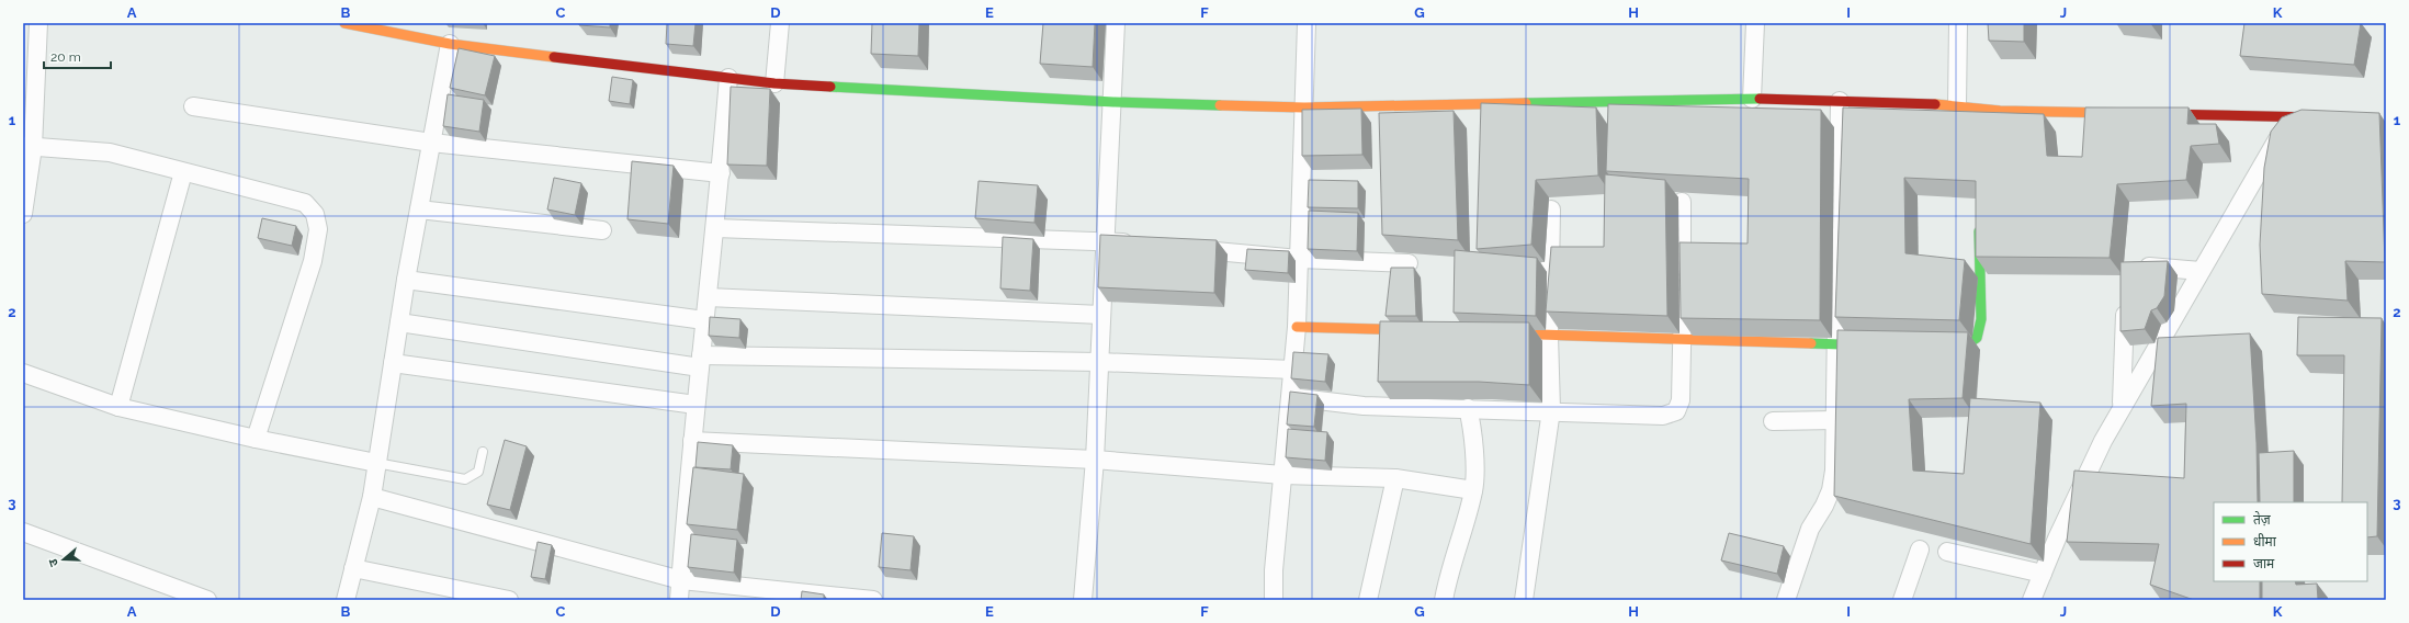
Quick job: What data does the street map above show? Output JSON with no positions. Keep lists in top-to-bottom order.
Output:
{
  "legend": ["तेज़", "धीमा", "जाम"],
  "scale_bar": "20 m",
  "north": "left",
  "grid": {
    "columns": [
      "A",
      "B",
      "C",
      "D",
      "E",
      "F",
      "G",
      "H",
      "I",
      "J",
      "K"
    ],
    "rows": ["1", "2", "3"]
  }
}
